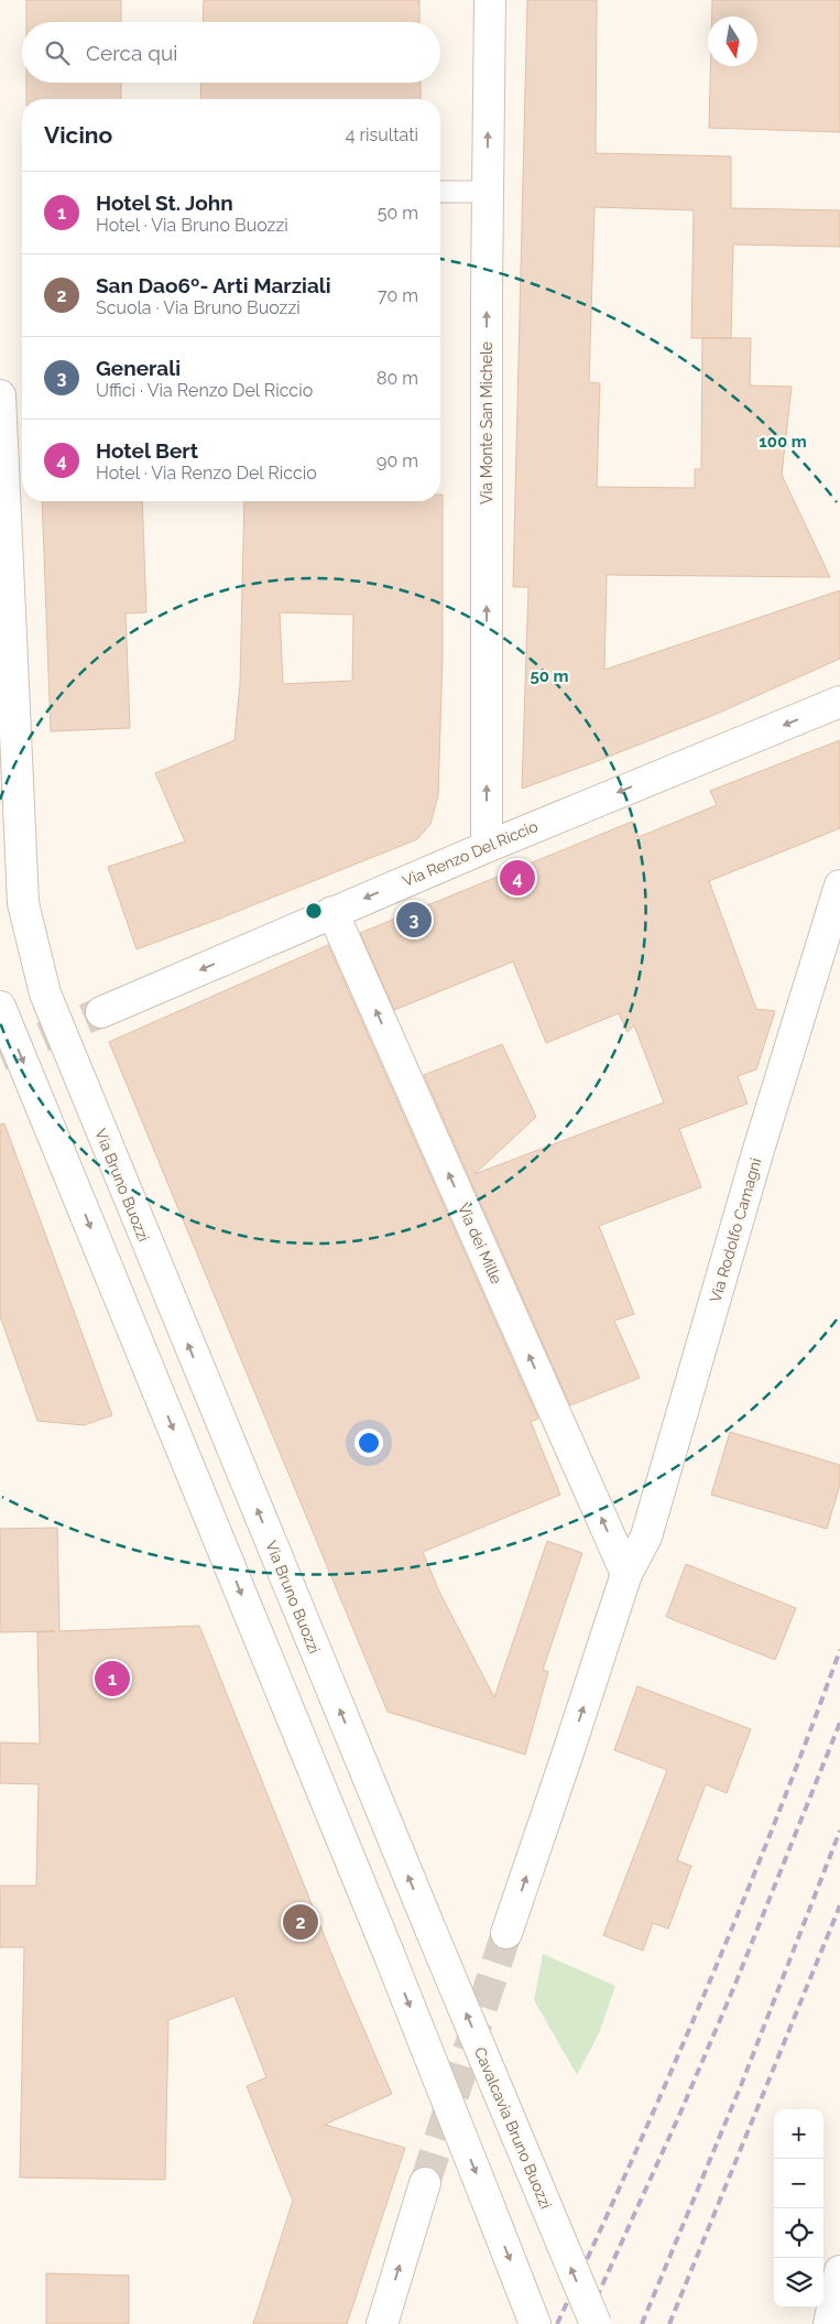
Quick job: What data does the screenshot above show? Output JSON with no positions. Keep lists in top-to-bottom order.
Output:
{
  "streets": {
    "street": [
      "Via Monte San Michele",
      "Via Renzo Del Riccio",
      "Via Bruno Buozzi",
      "Via Rodolfo Camagni",
      "Via dei Mille",
      "Cavalcavia Bruno Buozzi"
    ]
  },
  "crossings": [
    ["Via Monte San Michele", "Via Renzo Del Riccio"],
    ["Via Renzo Del Riccio", "Via dei Mille"],
    ["Via Bruno Buozzi", "Cavalcavia Bruno Buozzi"],
    ["Via Rodolfo Camagni", "Via dei Mille"]
  ],
  "one_way": ["Via Monte San Michele", "Via Renzo Del Riccio", "Via dei Mille"],
  "north": "bottom",
  "page": {
    "search": "Cerca qui",
    "heading": ["Vicino", "4 risultati"],
    "list": [
      {
        "mark": "1",
        "name": "Hotel St. John",
        "note": "Hotel · Via Bruno Buozzi",
        "value": "50 m"
      },
      {
        "mark": "2",
        "name": "San Dao6º- Arti Marziali",
        "note": "Scuola · Via Bruno Buozzi",
        "value": "70 m"
      },
      {
        "mark": "3",
        "name": "Generali",
        "note": "Uffici · Via Renzo Del Riccio",
        "value": "80 m"
      },
      {
        "mark": "4",
        "name": "Hotel Bert",
        "note": "Hotel · Via Renzo Del Riccio",
        "value": "90 m"
      }
    ],
    "pins": [
      "4",
      "3",
      "1",
      "2"
    ],
    "map_buttons": ["+", "−"]
  },
  "rings": ["100 m", "50 m"]
}
